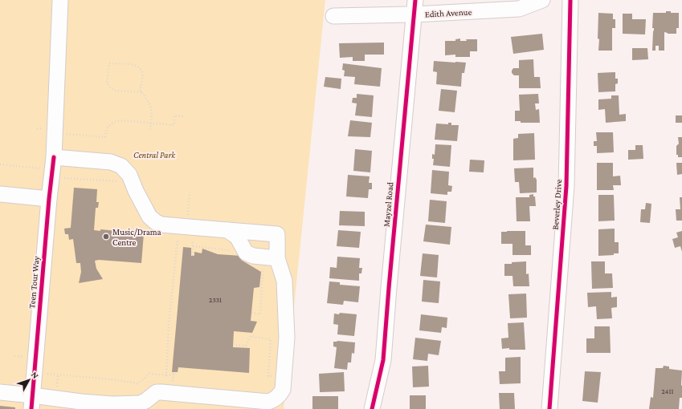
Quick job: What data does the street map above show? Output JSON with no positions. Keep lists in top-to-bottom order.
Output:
{
  "streets": {
    "street": [
      "Edith Avenue",
      "Mayzel Road",
      "Beverley Drive",
      "Teen Tour Way"
    ]
  },
  "crossings": [
    ["Edith Avenue", "Mayzel Road"]
  ],
  "parks": ["Central Park"],
  "places": ["Music/Drama Centre"],
  "house_numbers": ["2331", "2411"],
  "north": "top right"
}
